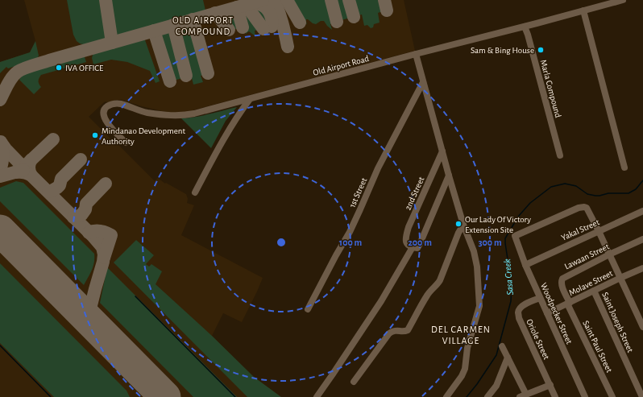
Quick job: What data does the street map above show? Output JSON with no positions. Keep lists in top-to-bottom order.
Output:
{
  "streets": {
    "street": [
      "Old Airport Road",
      "Marla Compound",
      "1st Street",
      "2nd Street",
      "Yakal Street",
      "Lawaan Street",
      "Molave Street",
      "Woodpecker Street",
      "Saint Joseph Street",
      "Oriole Street",
      "Saint Paul Street"
    ]
  },
  "crossings": [
    ["Old Airport Road", "Marla Compound"],
    ["Yakal Street", "Woodpecker Street"],
    ["Lawaan Street", "Molave Street"],
    ["Lawaan Street", "Saint Paul Street"],
    ["Molave Street", "Woodpecker Street"],
    ["Molave Street", "Saint Joseph Street"],
    ["Molave Street", "Saint Paul Street"],
    ["Woodpecker Street", "Oriole Street"]
  ],
  "districts": ["OLD AIRPORT COMPOUND", "DEL CARMEN VILLAGE"],
  "water": ["Sasa Creek"],
  "places": [
    "Sam & Bing House",
    "IVA OFFICE",
    "Mindanao Development Authority",
    "Our Lady Of Victory Extension Site"
  ],
  "rings": ["100 m", "200 m", "300 m"]
}
